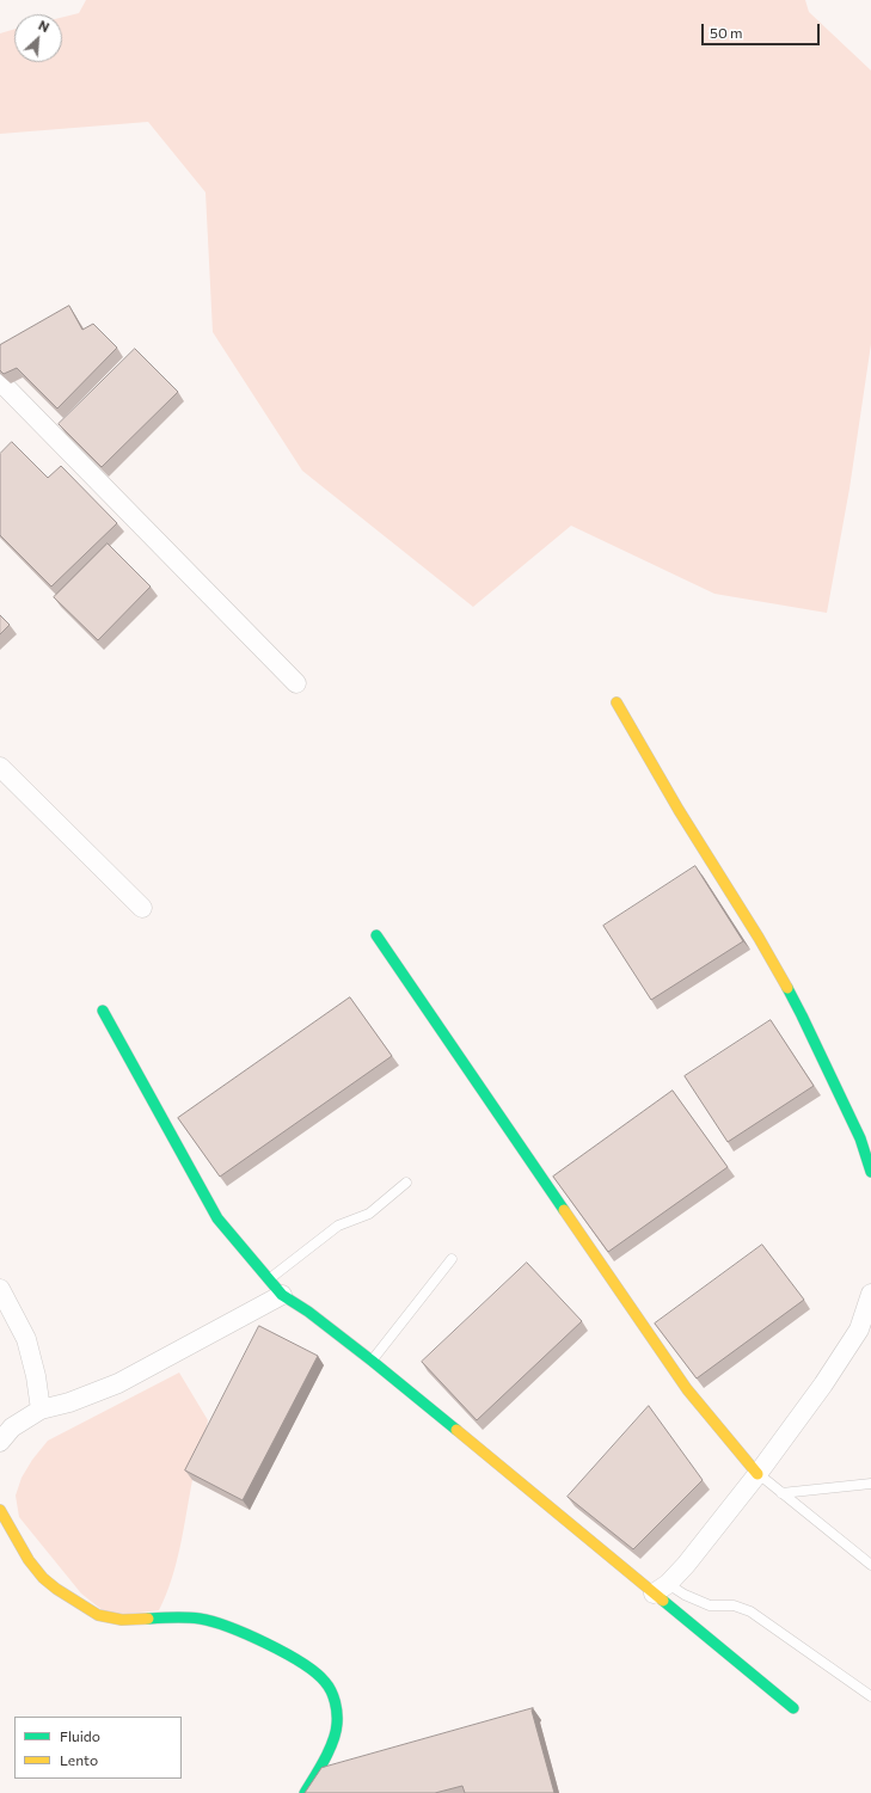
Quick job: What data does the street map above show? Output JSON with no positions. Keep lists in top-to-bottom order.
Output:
{
  "legend": ["Fluido", "Lento"],
  "scale_bar": "50 m",
  "north": "top right"
}
